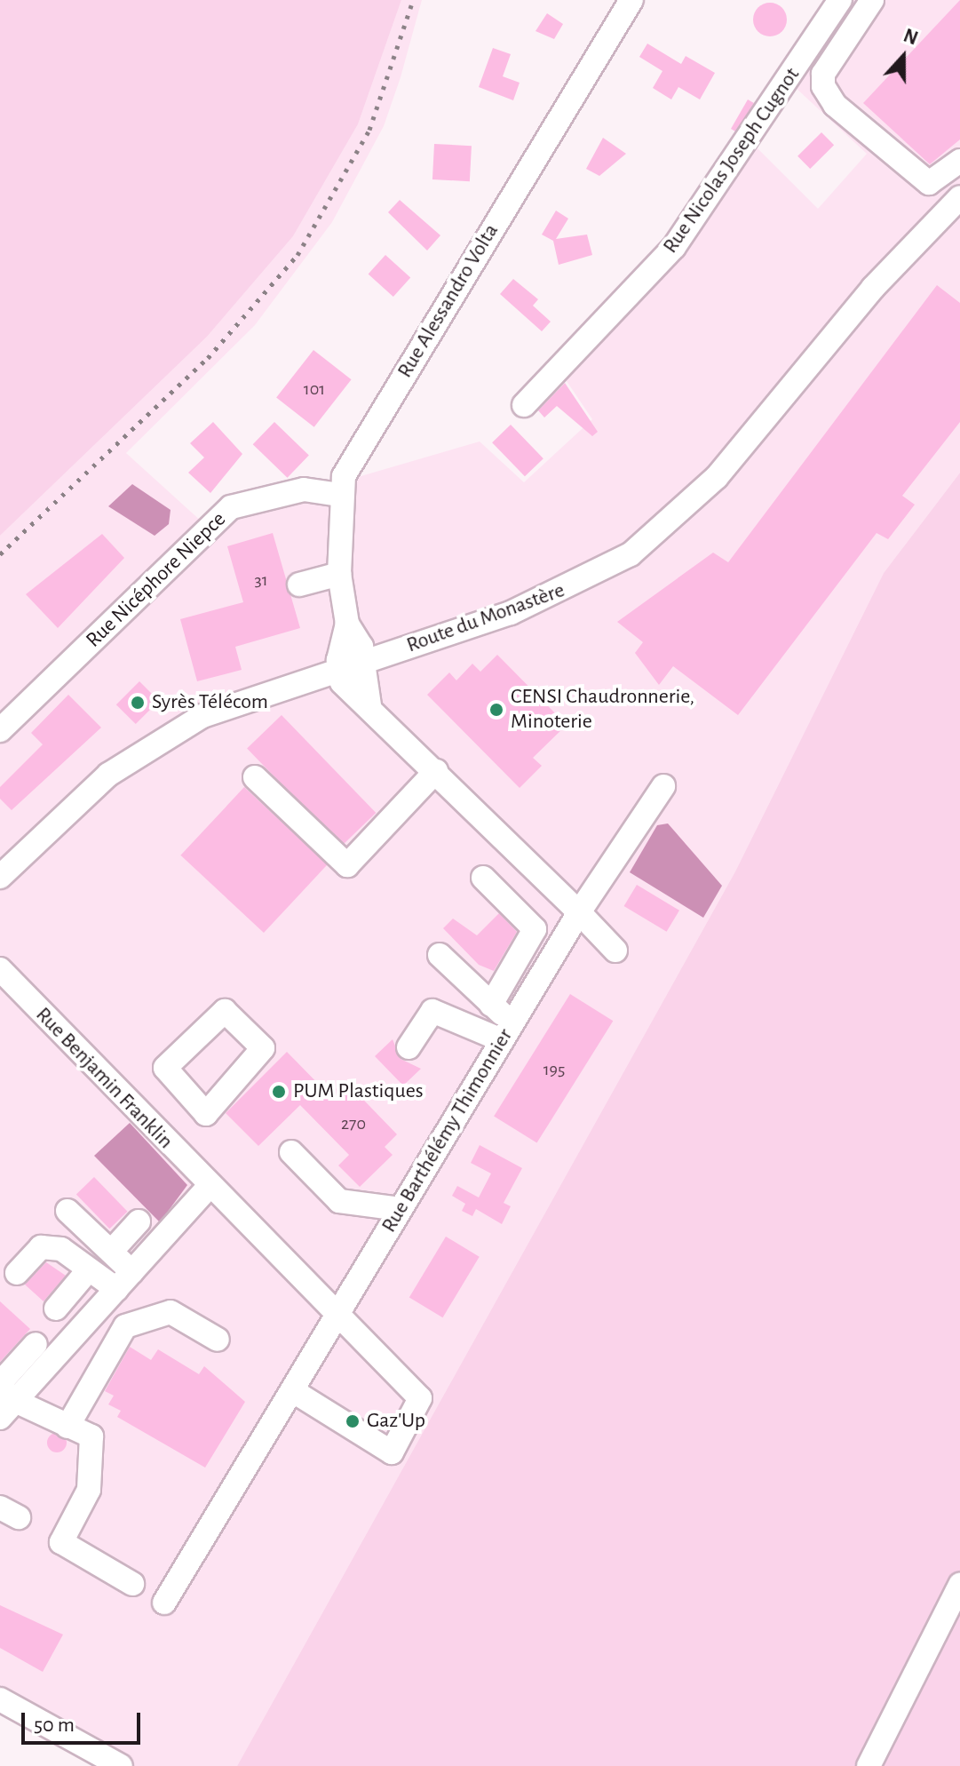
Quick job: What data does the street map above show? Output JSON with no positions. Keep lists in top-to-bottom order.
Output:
{
  "streets": {
    "street": [
      "Rue Nicolas Joseph Cugnot",
      "Rue Alessandro Volta",
      "Rue Nicéphore Niepce",
      "Route du Monastère",
      "Rue Benjamin Franklin",
      "Rue Barthélémy Thimonnier"
    ]
  },
  "crossings": [
    ["Rue Alessandro Volta", "Rue Nicéphore Niepce"],
    ["Rue Alessandro Volta", "Route du Monastère"],
    ["Rue Benjamin Franklin", "Rue Barthélémy Thimonnier"]
  ],
  "places": [
    "Syrès Télécom",
    "CENSI Chaudronnerie, Minoterie",
    "PUM Plastiques",
    "Gaz'Up"
  ],
  "house_numbers": [
    "101",
    "31",
    "195",
    "270"
  ],
  "scale_bar": "50 m",
  "north": "top"
}
